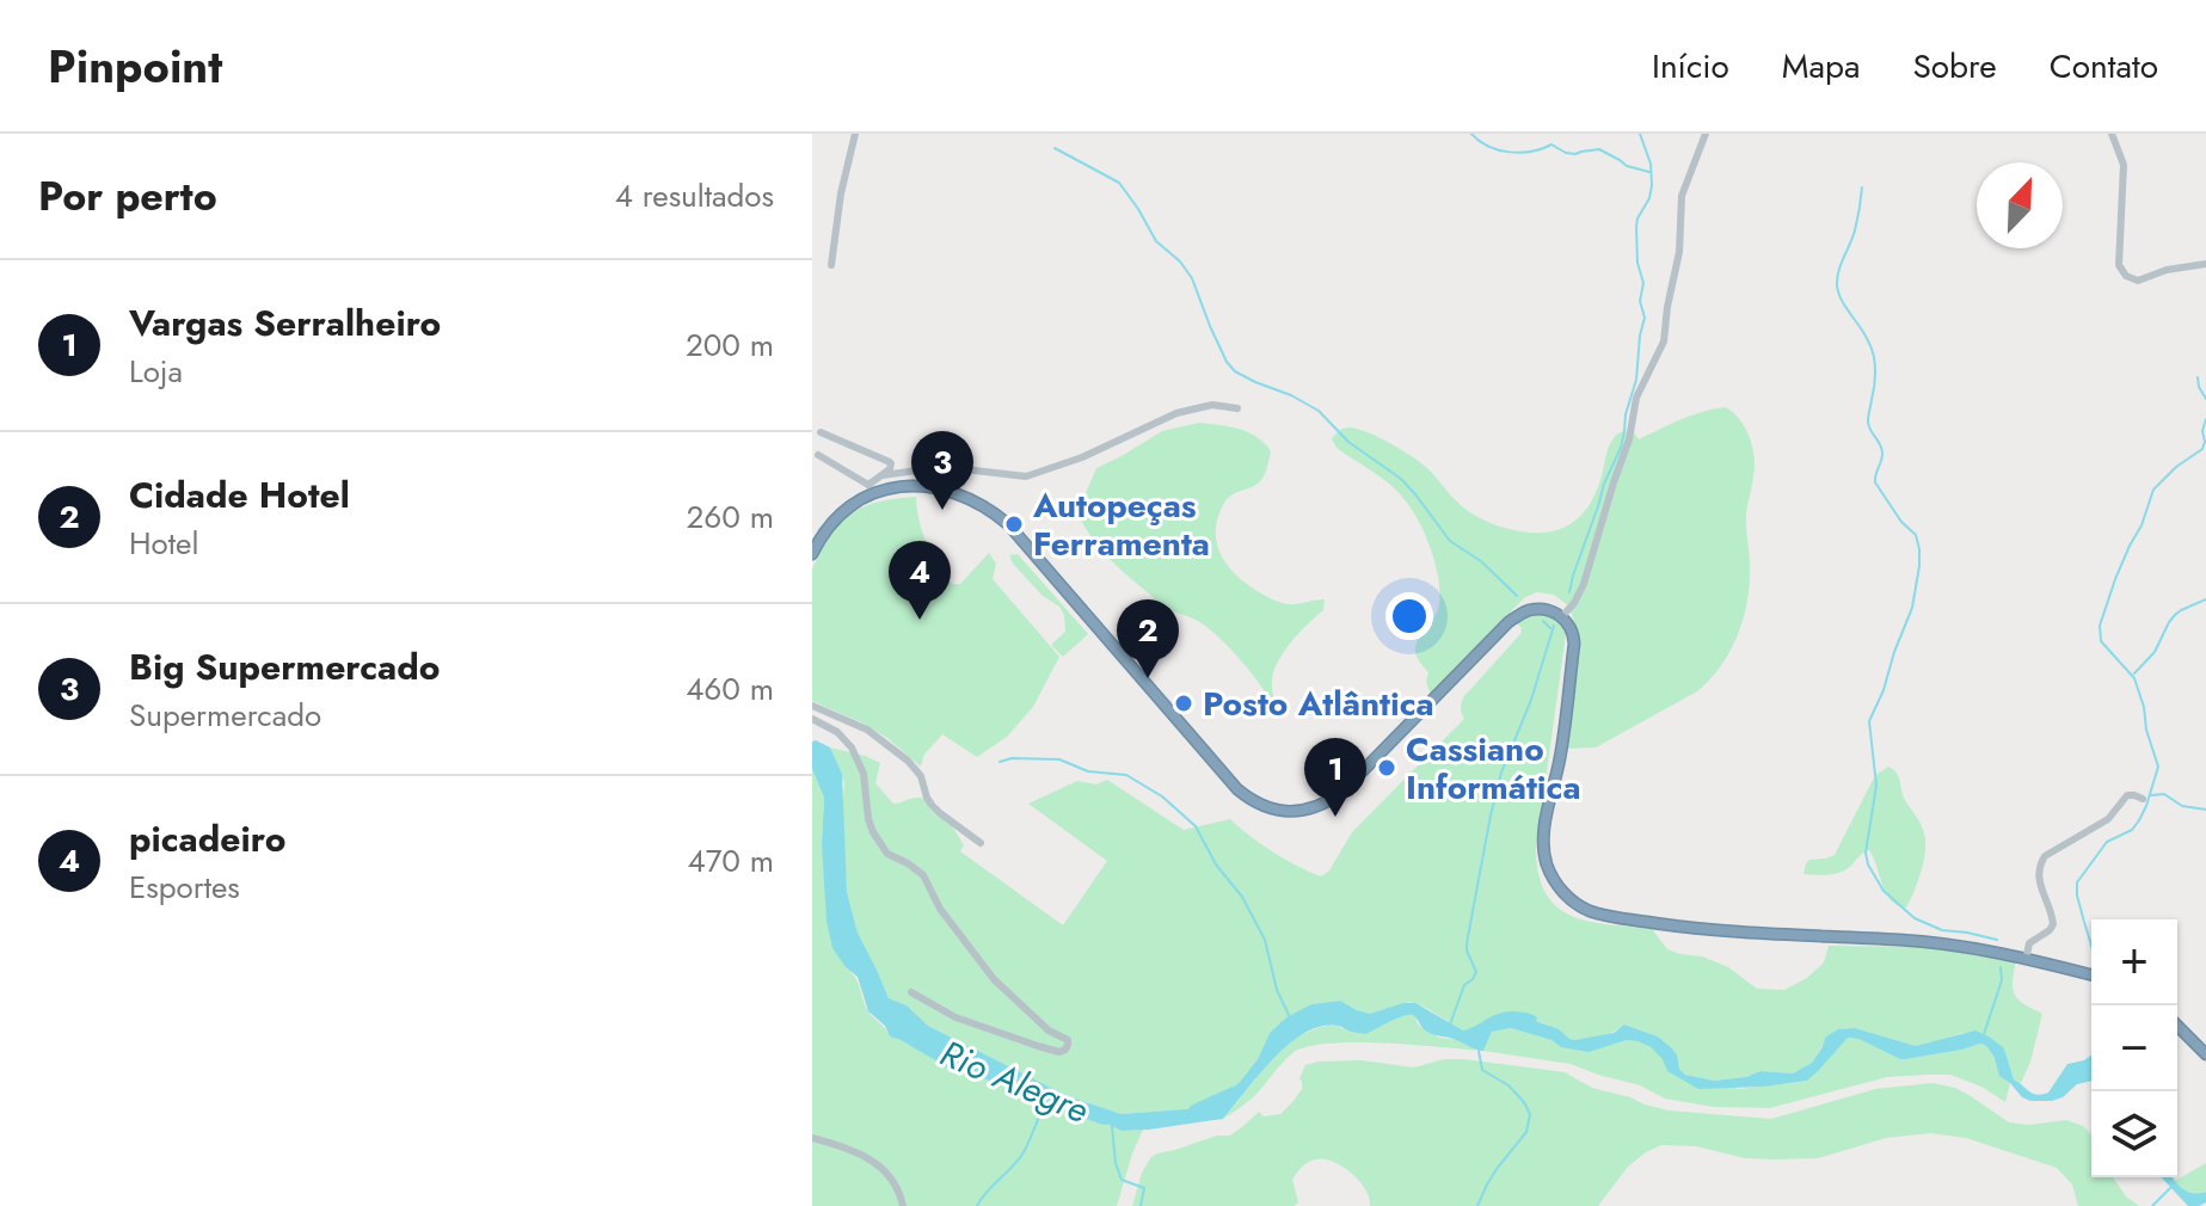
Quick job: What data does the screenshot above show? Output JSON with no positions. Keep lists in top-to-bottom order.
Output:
{
  "water": ["Rio Alegre"],
  "places": ["Autopeças Ferramenta", "Posto Atlântica", "Cassiano Informática"],
  "north": "top right",
  "page": {
    "header": "Pinpoint",
    "nav": [
      "Início",
      "Mapa",
      "Sobre",
      "Contato"
    ],
    "heading": ["Por perto", "4 resultados"],
    "list": [
      {
        "mark": "1",
        "name": "Vargas Serralheiro",
        "note": "Loja",
        "value": "200 m"
      },
      {
        "mark": "2",
        "name": "Cidade Hotel",
        "note": "Hotel",
        "value": "260 m"
      },
      {
        "mark": "3",
        "name": "Big Supermercado",
        "note": "Supermercado",
        "value": "460 m"
      },
      {
        "mark": "4",
        "name": "picadeiro",
        "note": "Esportes",
        "value": "470 m"
      }
    ],
    "pins": [
      "3",
      "4",
      "2",
      "1"
    ],
    "map_buttons": ["+", "−"]
  }
}
